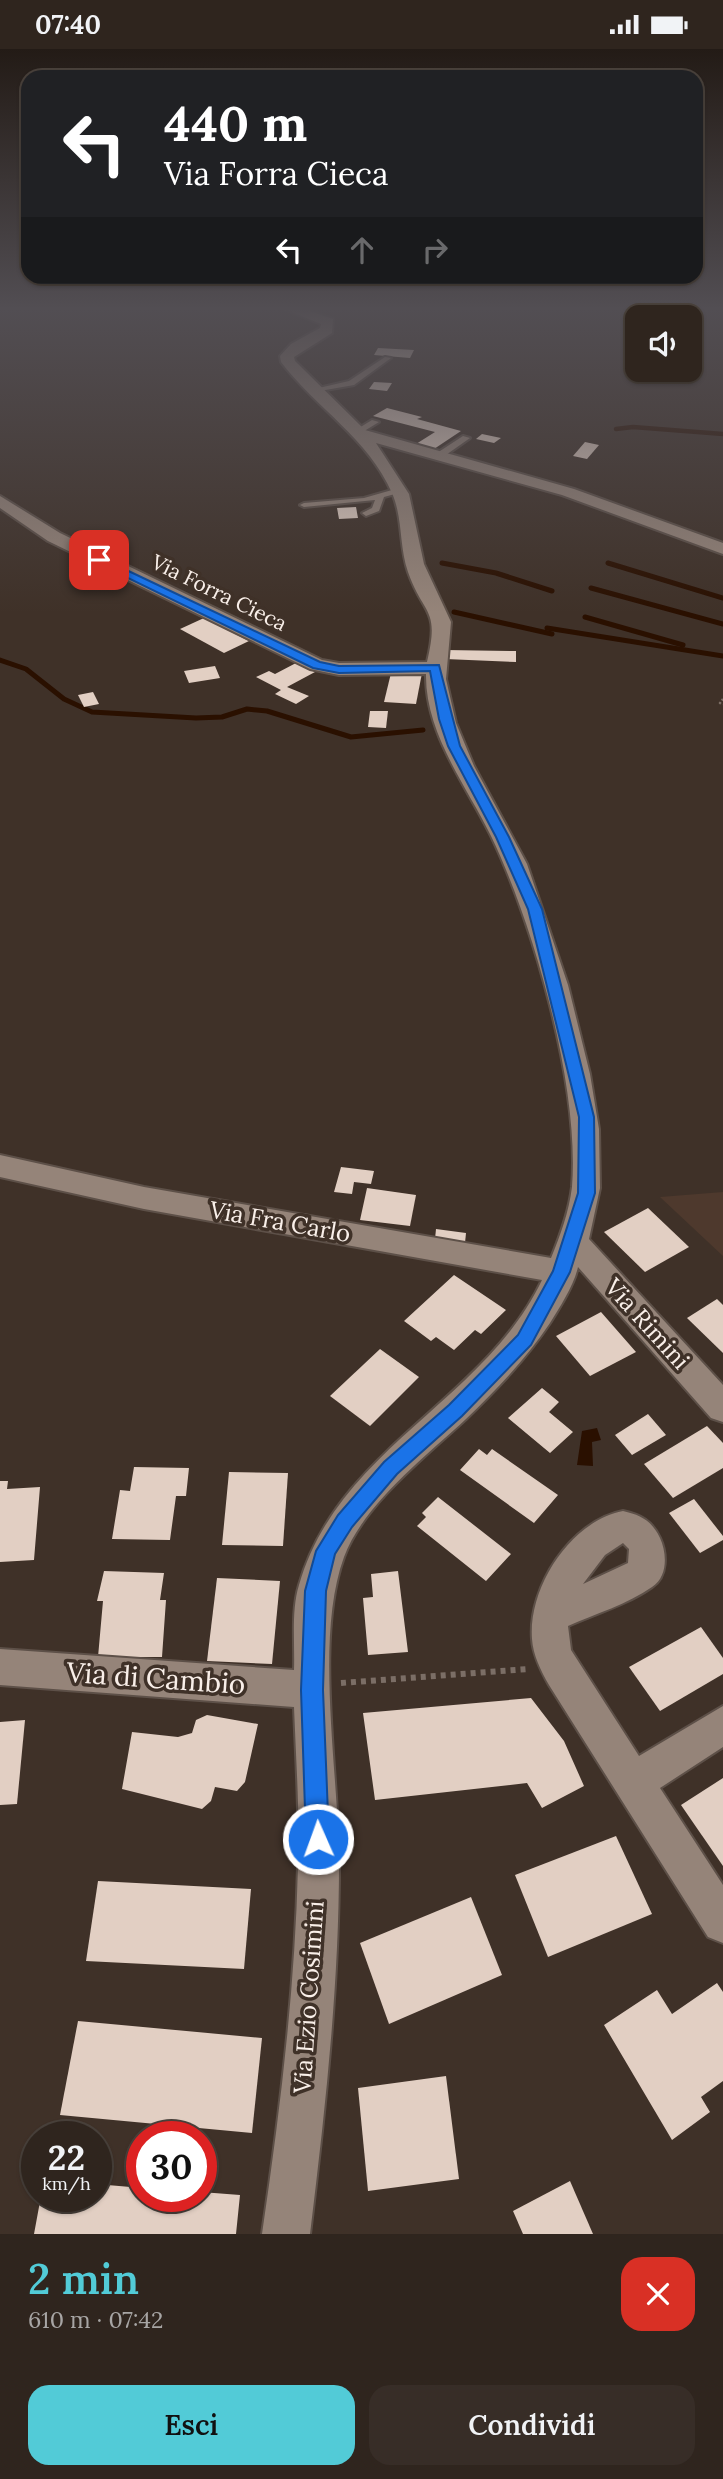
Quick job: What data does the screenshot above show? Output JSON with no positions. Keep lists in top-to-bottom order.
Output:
{
  "streets": {
    "street": [
      "Via Forra Cieca",
      "Via Fra Carlo",
      "Via Rimini",
      "Via di Cambio",
      "Via Ezio Cosimini"
    ]
  },
  "crossings": [
    ["Via Forra Cieca", "Via Ezio Cosimini"],
    ["Via Fra Carlo", "Via Ezio Cosimini"],
    ["Via Rimini", "Via Ezio Cosimini"],
    ["Via di Cambio", "Via Ezio Cosimini"]
  ],
  "page": {
    "status": "07:40",
    "turn": ["440 m", "Via Forra Cieca"],
    "speed": "22 km/h",
    "limit": "30",
    "heading": ["2 min", "610 m · 07:42"],
    "buttons": ["Esci", "Condividi"]
  }
}
